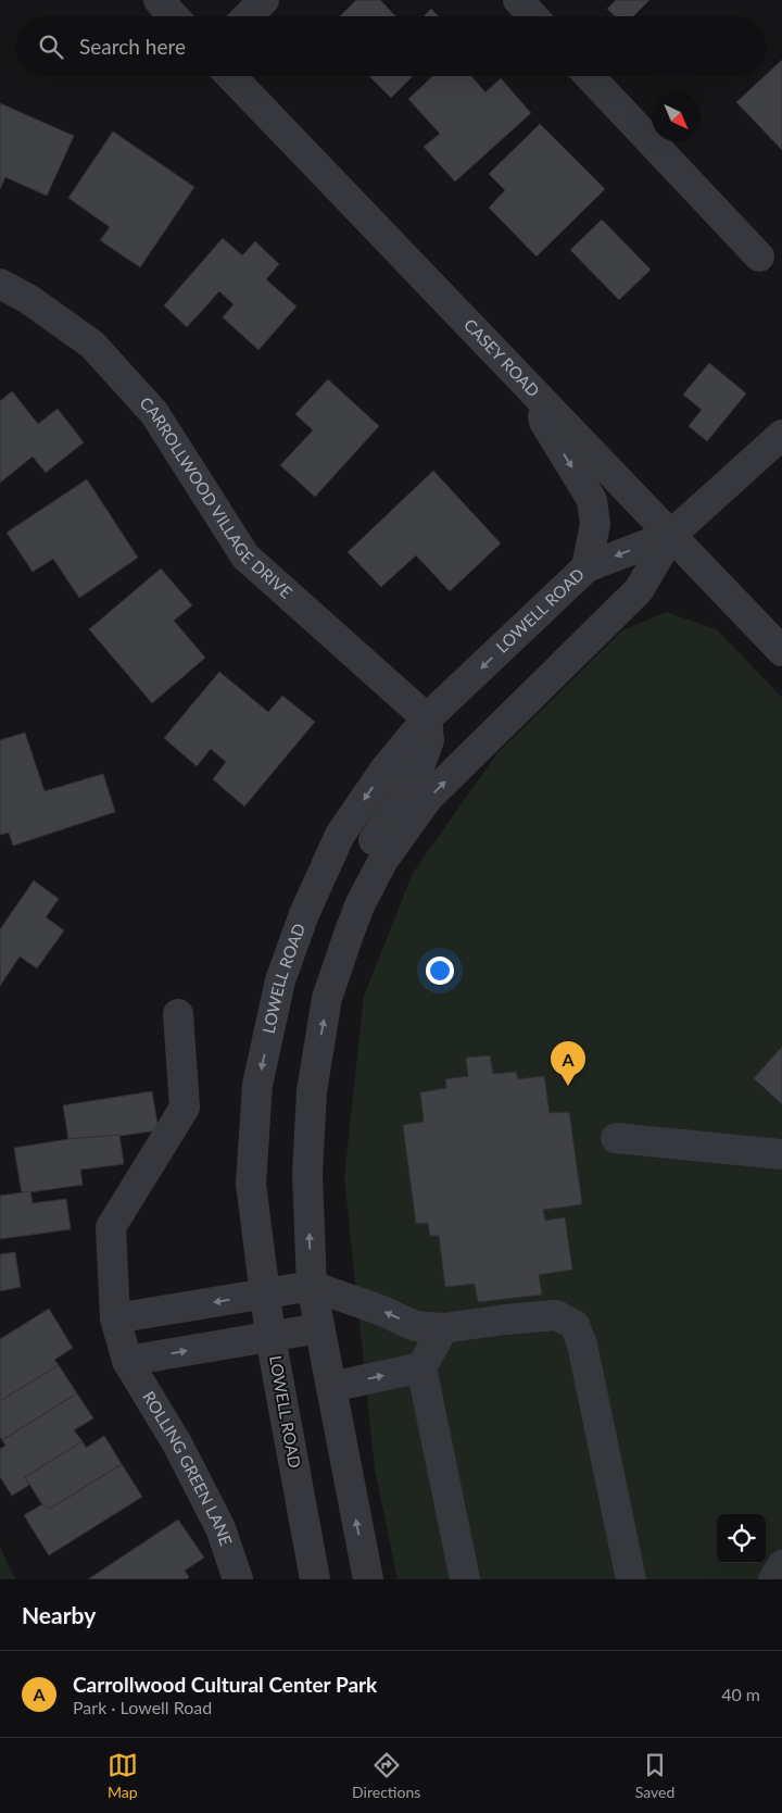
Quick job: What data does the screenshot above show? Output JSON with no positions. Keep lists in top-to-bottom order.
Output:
{
  "streets": {
    "street": [
      "CASEY ROAD",
      "CARROLLWOOD VILLAGE DRIVE",
      "LOWELL ROAD",
      "ROLLING GREEN LANE"
    ]
  },
  "crossings": [
    ["CASEY ROAD", "LOWELL ROAD"],
    ["CARROLLWOOD VILLAGE DRIVE", "LOWELL ROAD"]
  ],
  "north": "bottom right",
  "page": {
    "search": "Search here",
    "pins": "A",
    "heading": "Nearby",
    "list": [
      {
        "mark": "A",
        "name": "Carrollwood Cultural Center Park",
        "note": "Park · Lowell Road",
        "value": "40 m"
      }
    ],
    "nav": ["Map", "Directions", "Saved"]
  }
}
